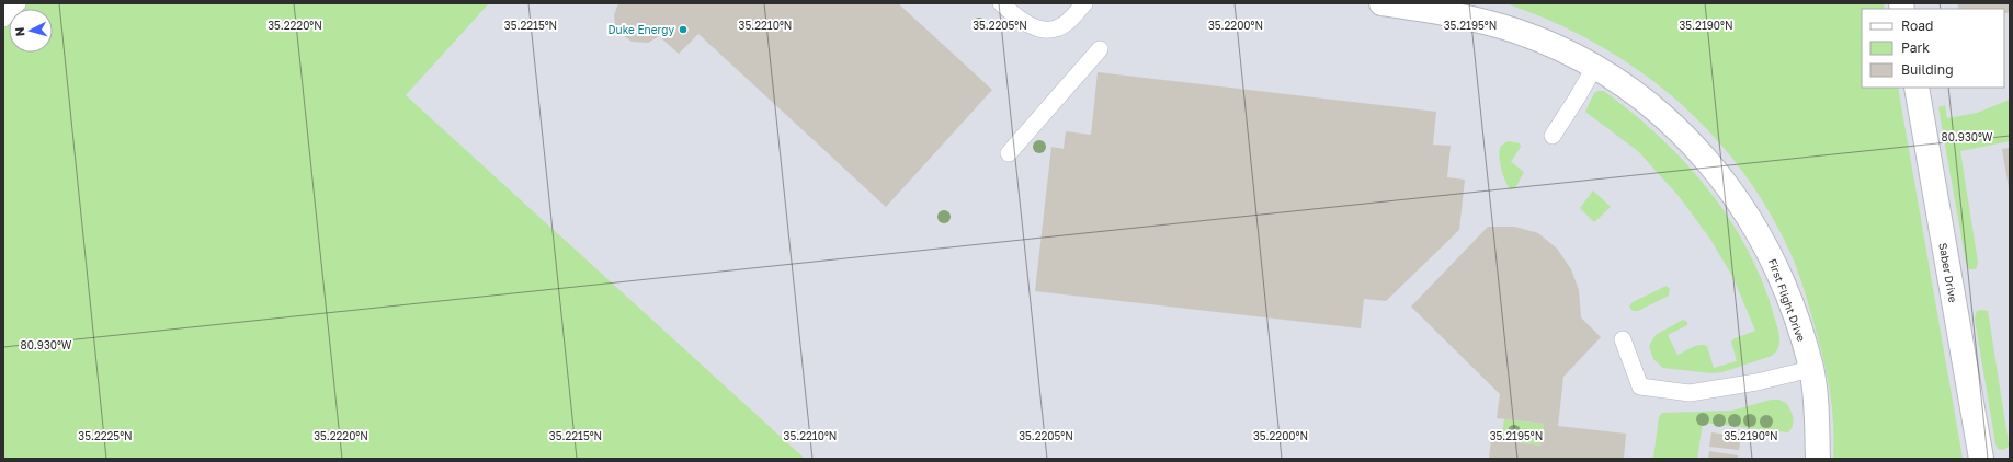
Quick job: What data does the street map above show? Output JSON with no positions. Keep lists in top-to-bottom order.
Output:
{
  "streets": {
    "street": ["Saber Drive", "First Flight Drive"]
  },
  "places": ["Duke Energy"],
  "legend": ["Road", "Park", "Building"],
  "north": "left",
  "coordinates": [
    "35.2220°N",
    "35.2215°N",
    "35.2210°N",
    "35.2205°N",
    "35.2200°N",
    "35.2195°N",
    "35.2190°N",
    "80.930°W",
    "35.2225°N"
  ]
}
